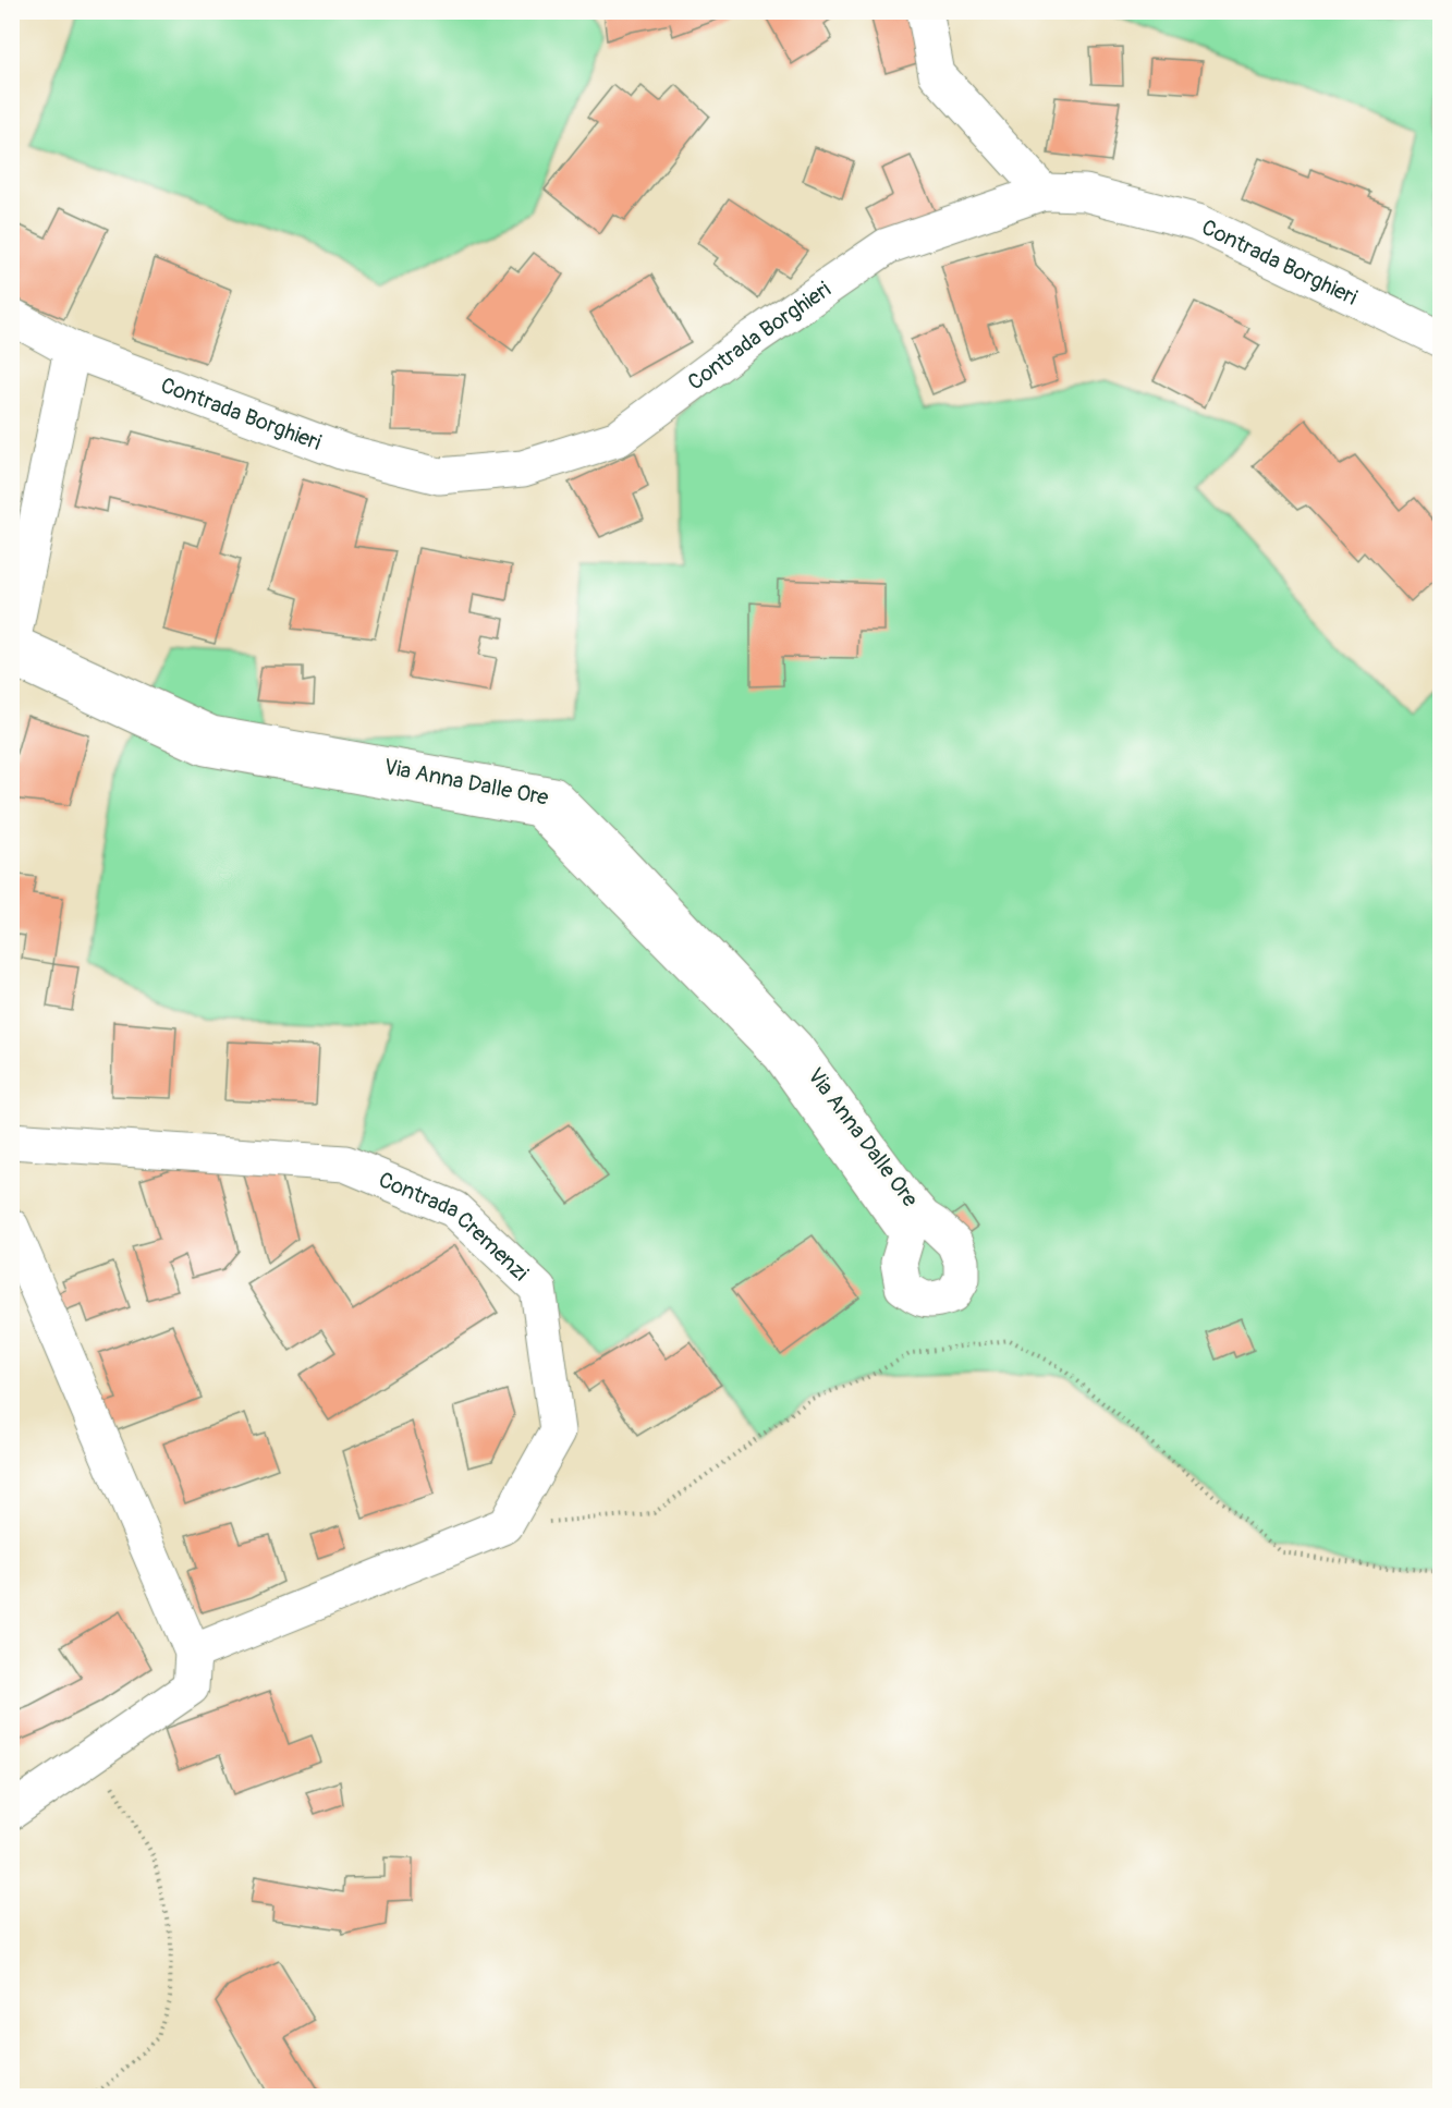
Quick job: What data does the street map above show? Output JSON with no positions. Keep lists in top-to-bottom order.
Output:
{
  "streets": {
    "street": ["Contrada Borghieri", "Via Anna Dalle Ore", "Contrada Cremenzi"]
  }
}
